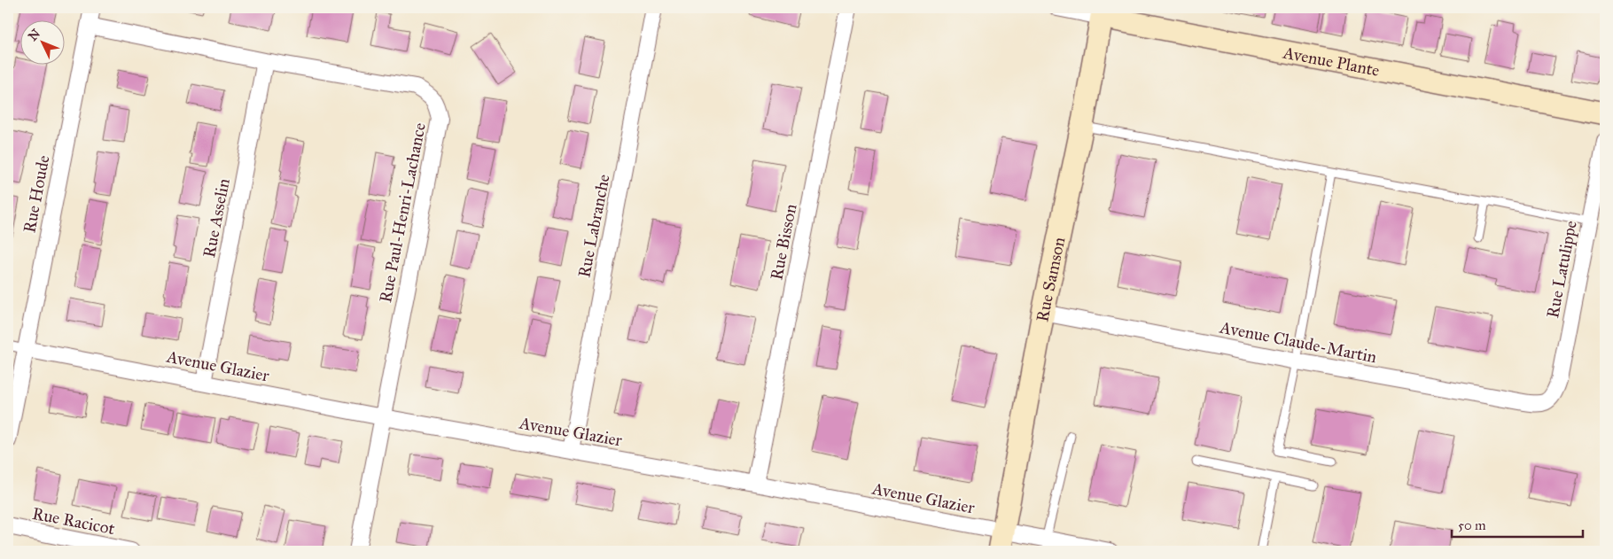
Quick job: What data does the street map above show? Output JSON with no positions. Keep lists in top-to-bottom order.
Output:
{
  "streets": {
    "street": [
      "Avenue Plante",
      "Rue Houde",
      "Rue Paul-Henri-Lachance",
      "Rue Asselin",
      "Rue Labranche",
      "Rue Bisson",
      "Rue Latulippe",
      "Rue Samson",
      "Avenue Claude-Martin",
      "Avenue Glazier",
      "Rue Racicot"
    ]
  },
  "crossings": [
    ["Avenue Plante", "Rue Samson"],
    ["Rue Houde", "Rue Paul-Henri-Lachance"],
    ["Rue Houde", "Avenue Glazier"],
    ["Rue Paul-Henri-Lachance", "Rue Asselin"],
    ["Rue Paul-Henri-Lachance", "Avenue Glazier"],
    ["Rue Asselin", "Avenue Glazier"],
    ["Rue Labranche", "Avenue Glazier"],
    ["Rue Bisson", "Avenue Glazier"],
    ["Rue Latulippe", "Avenue Claude-Martin"],
    ["Rue Samson", "Avenue Claude-Martin"],
    ["Rue Samson", "Avenue Glazier"]
  ],
  "scale_bar": "50 m",
  "north": "top left"
}
